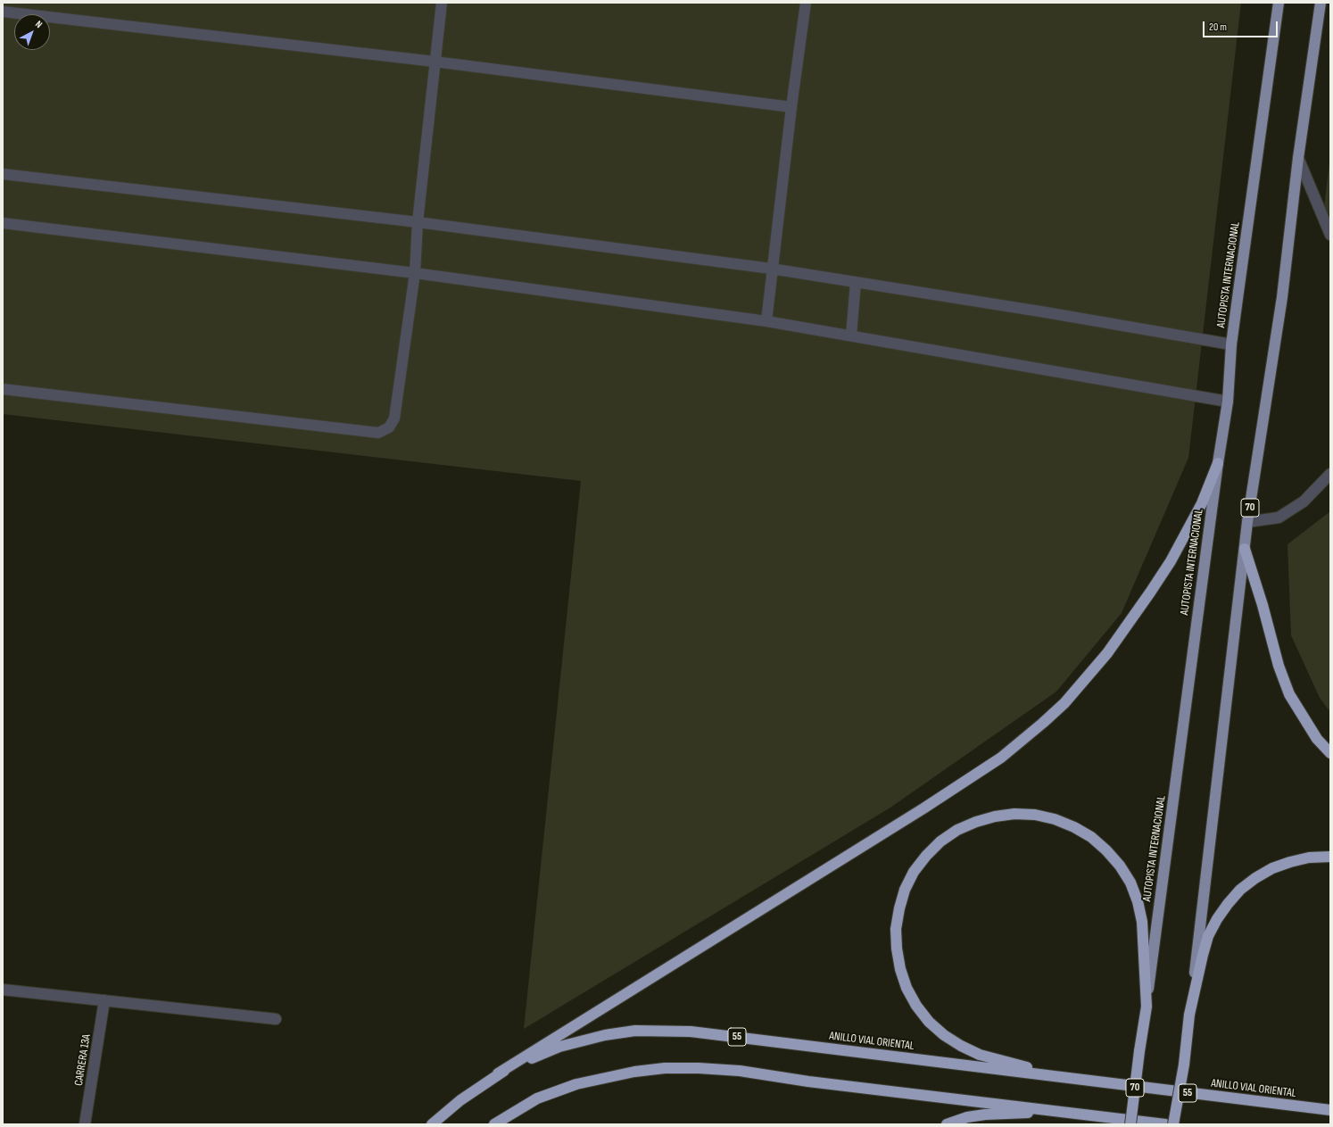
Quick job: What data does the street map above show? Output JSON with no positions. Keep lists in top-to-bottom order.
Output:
{
  "streets": {
    "highway": [
      "AUTOPISTA INTERNACIONAL",
      "70",
      "55",
      "ANILLO VIAL ORIENTAL"
    ],
    "street": ["CARRERA 13A"]
  },
  "scale_bar": "20 m",
  "north": "top right"
}
